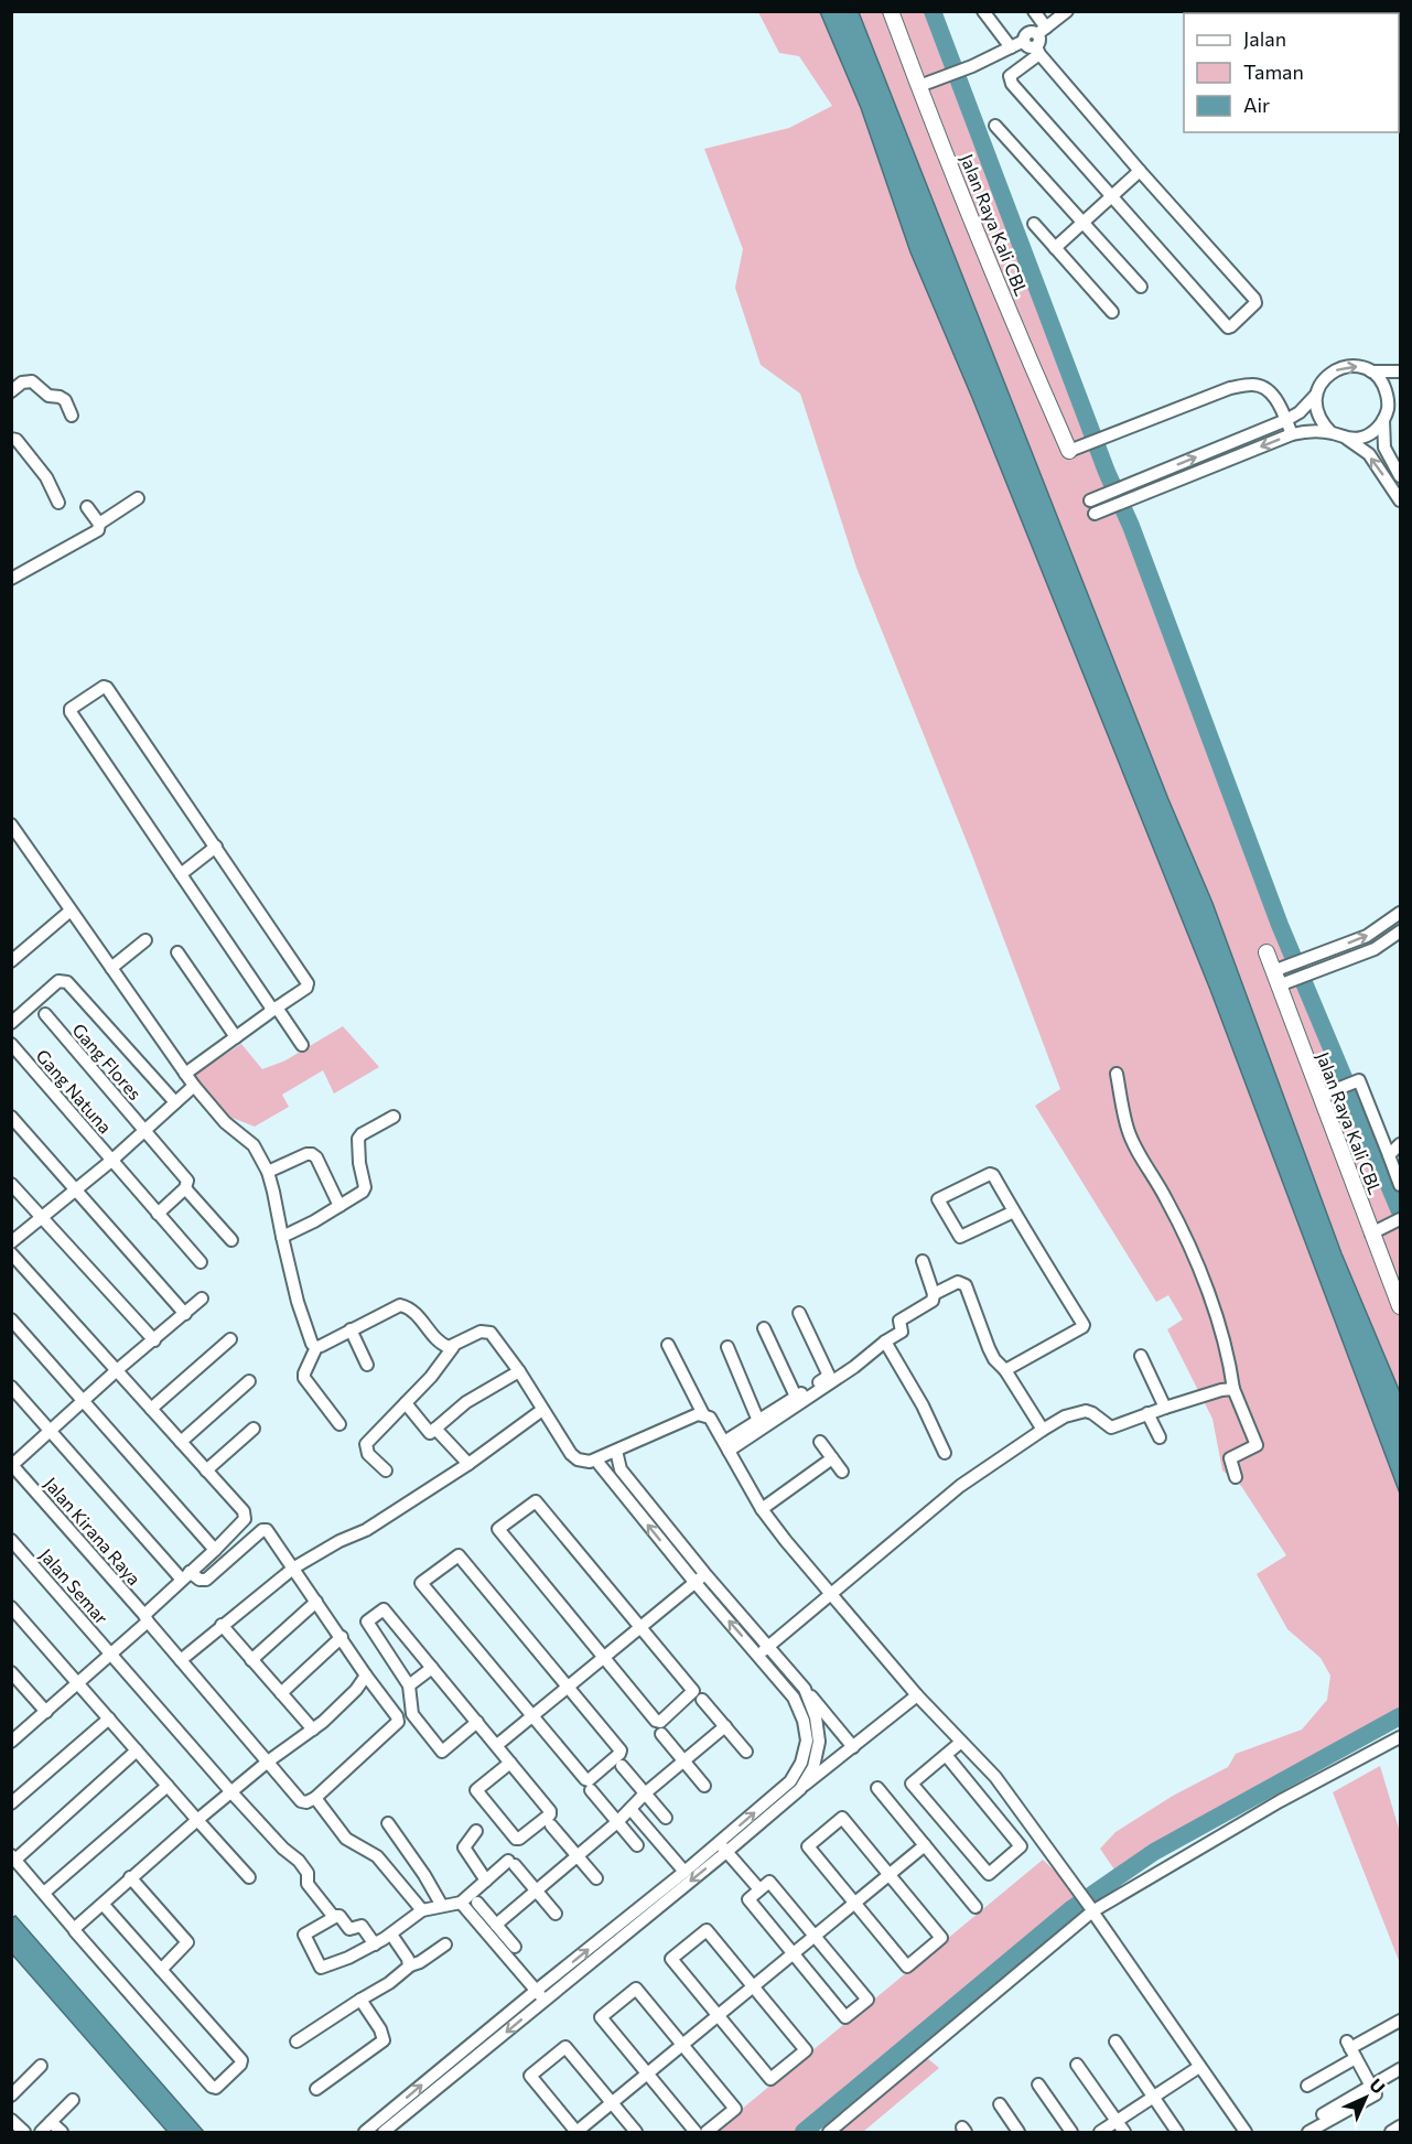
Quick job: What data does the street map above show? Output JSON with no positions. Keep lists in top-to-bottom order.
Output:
{
  "streets": {
    "main road": ["Jalan Raya Kali CBL"],
    "street": [
      "Gang Flores",
      "Gang Natuna",
      "Jalan Kirana Raya",
      "Jalan Semar"
    ]
  },
  "legend": ["Jalan", "Taman", "Air"],
  "north": "top right"
}
